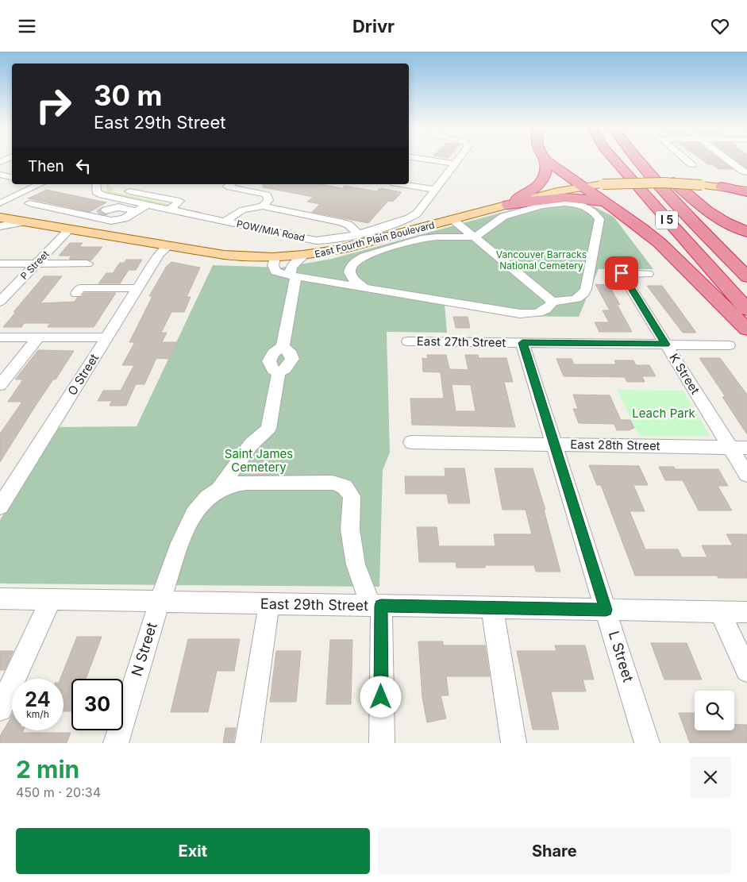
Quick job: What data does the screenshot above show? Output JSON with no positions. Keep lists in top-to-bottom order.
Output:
{
  "streets": {
    "highway": ["I 5"],
    "main road": ["East Fourth Plain Boulevard"],
    "street": [
      "POW/MIA Road",
      "P Street",
      "East 27th Street",
      "K Street",
      "O Street",
      "East 28th Street",
      "East 29th Street",
      "N Street",
      "L Street"
    ]
  },
  "crossings": [
    ["East Fourth Plain Boulevard", "P Street"],
    ["East Fourth Plain Boulevard", "O Street"],
    ["East 27th Street", "K Street"],
    ["East 27th Street", "L Street"],
    ["K Street", "East 28th Street"],
    ["East 28th Street", "L Street"],
    ["East 29th Street", "N Street"],
    ["East 29th Street", "L Street"]
  ],
  "parks": ["Vancouver Barracks National Cemetery", "Leach Park", "Saint James Cemetery"],
  "page": {
    "header": "Drivr",
    "turn": ["30 m", "East 29th Street"],
    "then": "Then",
    "speed": "24 km/h",
    "limit": "30",
    "heading": ["2 min", "450 m · 20:34"],
    "buttons": ["Exit", "Share"]
  }
}
